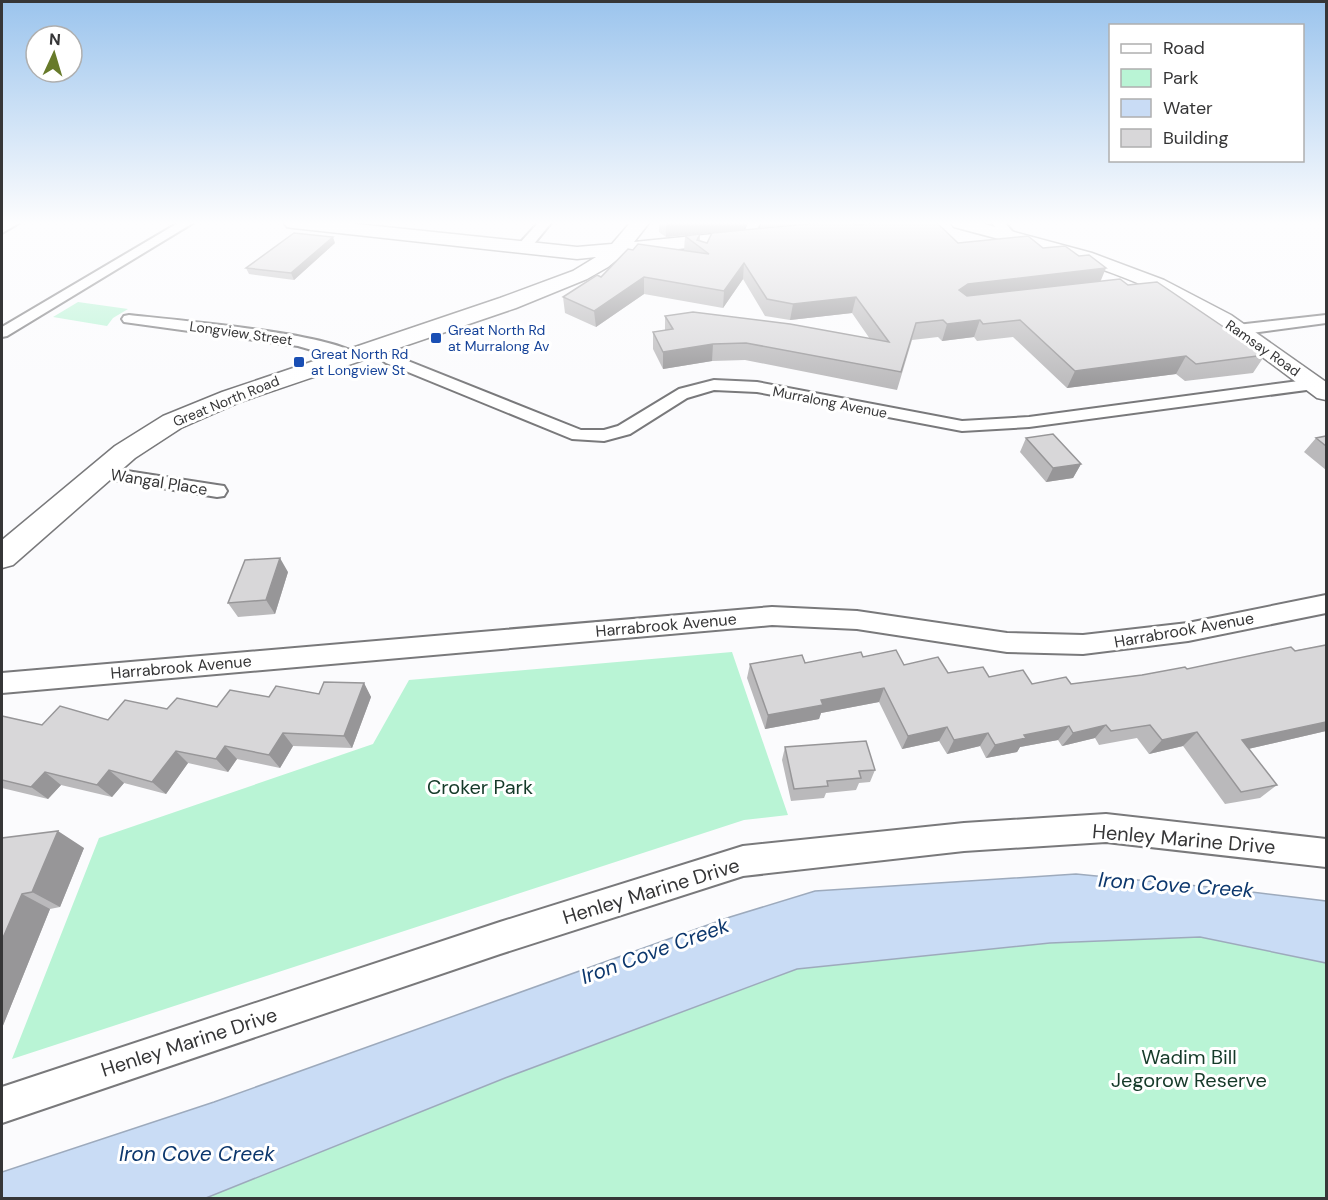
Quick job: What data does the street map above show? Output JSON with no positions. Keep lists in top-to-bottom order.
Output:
{
  "streets": {
    "main road": ["Ramsay Road", "Great North Road"],
    "street": [
      "Longview Street",
      "Murralong Avenue",
      "Wangal Place",
      "Harrabrook Avenue",
      "Henley Marine Drive"
    ]
  },
  "crossings": [
    ["Longview Street", "Great North Road"],
    ["Ramsay Road", "Murralong Avenue"],
    ["Great North Road", "Murralong Avenue"],
    ["Great North Road", "Wangal Place"]
  ],
  "water": ["Iron Cove Creek"],
  "parks": ["Croker Park", "Wadim Bill Jegorow Reserve"],
  "places": {
    "transit": ["Great North Rd at Murralong Av", "Great North Rd at Longview St"]
  },
  "legend": [
    "Road",
    "Park",
    "Water",
    "Building"
  ],
  "north": "top"
}
